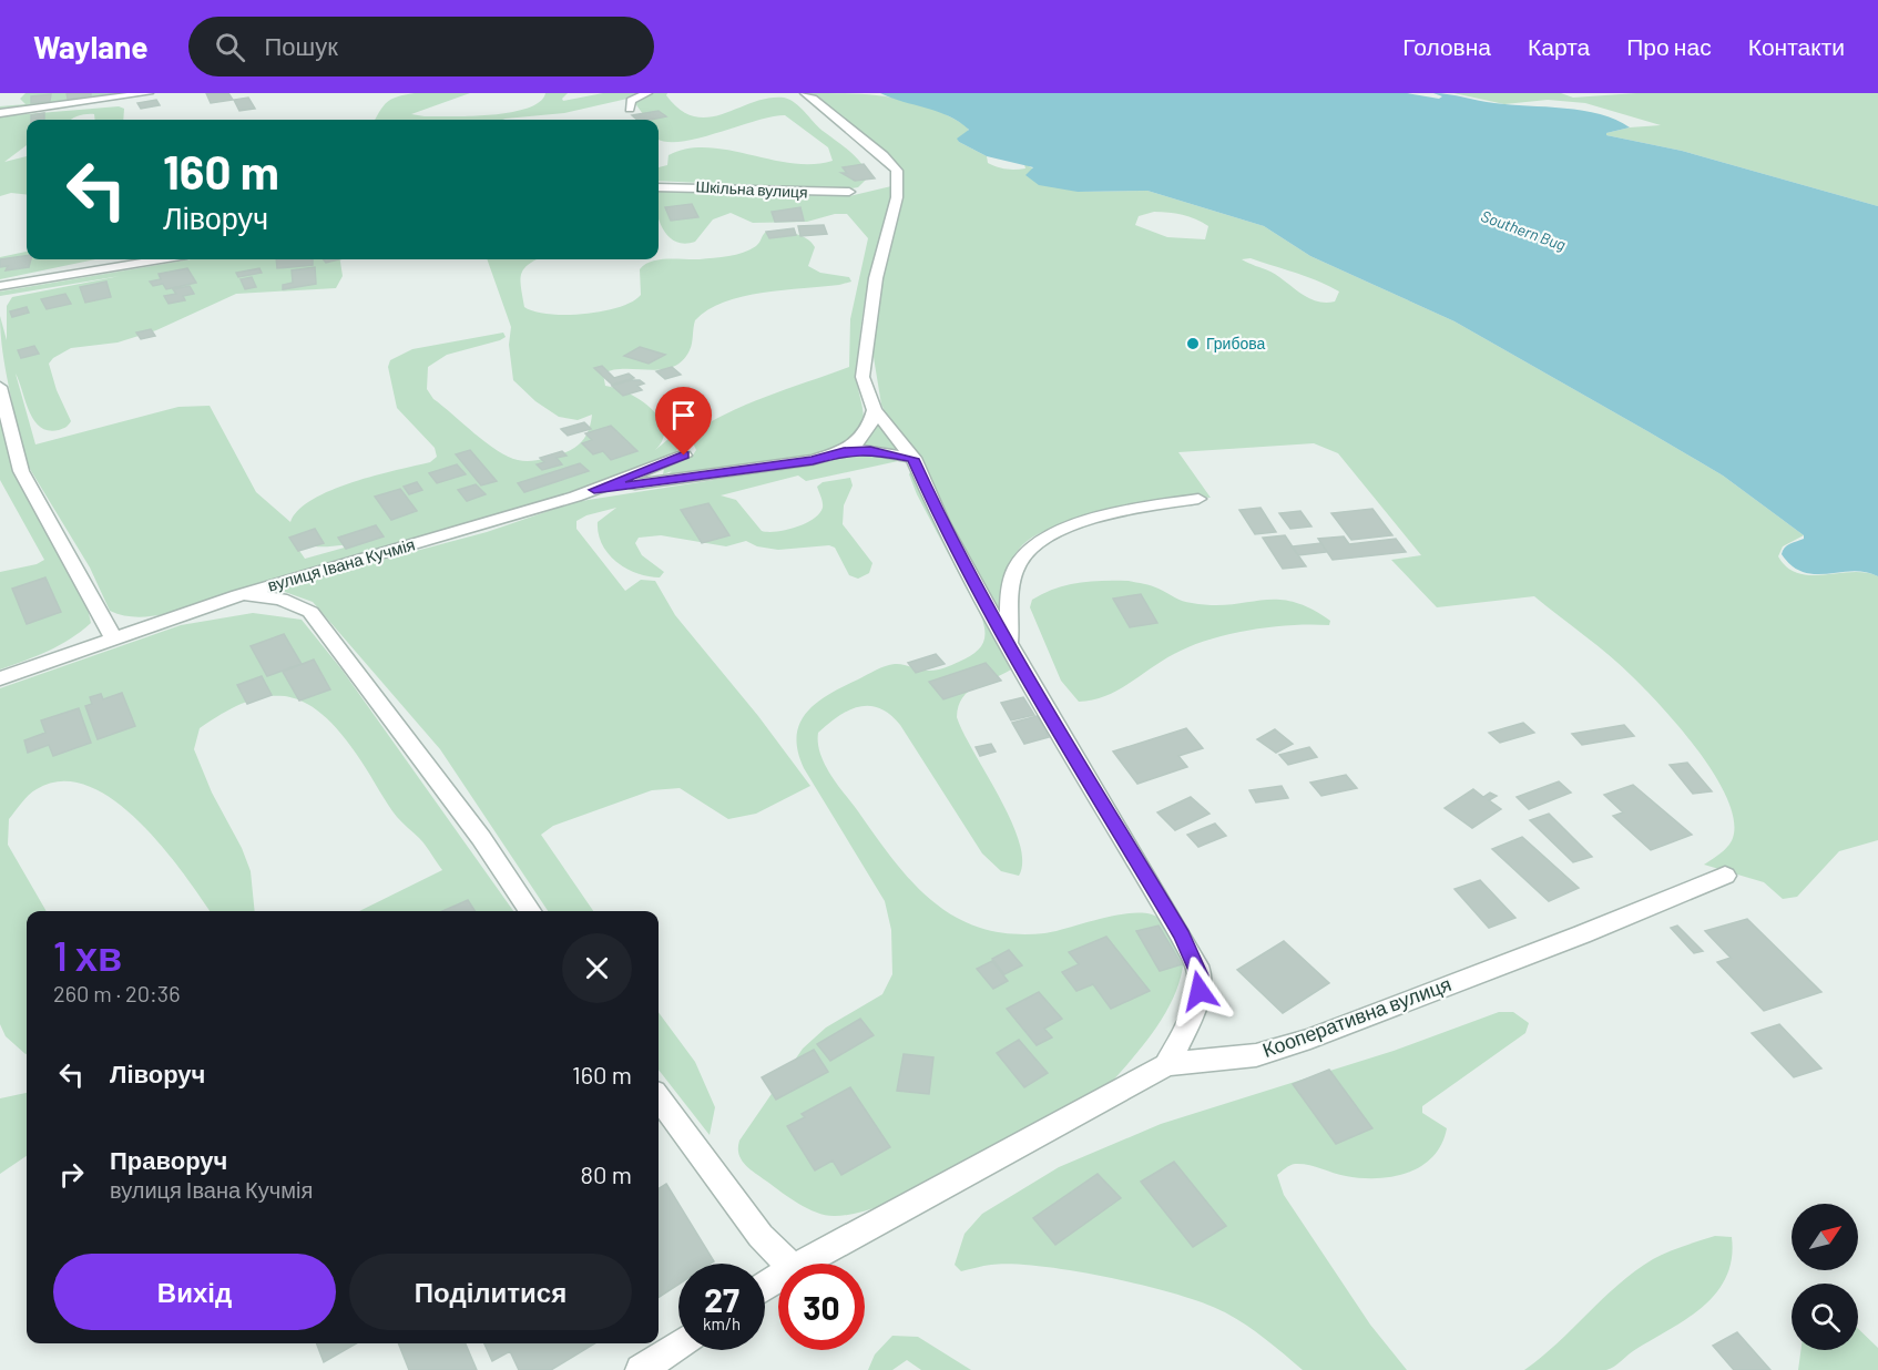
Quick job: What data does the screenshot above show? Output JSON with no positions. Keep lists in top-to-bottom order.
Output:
{
  "streets": {
    "street": ["Шкільна вулиця", "вулиця Івана Кучмія", "Кооперативна вулиця"]
  },
  "water": ["Southern Bug"],
  "places": ["Грибова"],
  "north": "top right",
  "page": {
    "header": "Waylane",
    "search": "Пошук",
    "nav": [
      "Головна",
      "Карта",
      "Про нас",
      "Контакти"
    ],
    "turn": ["160 m", "Ліворуч"],
    "heading": ["1 хв", "260 m · 20:36"],
    "list": [
      {
        "name": "Ліворуч",
        "value": "160 m"
      },
      {
        "name": "Праворуч",
        "note": "вулиця Івана Кучмія",
        "value": "80 m"
      }
    ],
    "buttons": ["Вихід", "Поділитися"],
    "speed": "27 km/h",
    "limit": "30"
  }
}
